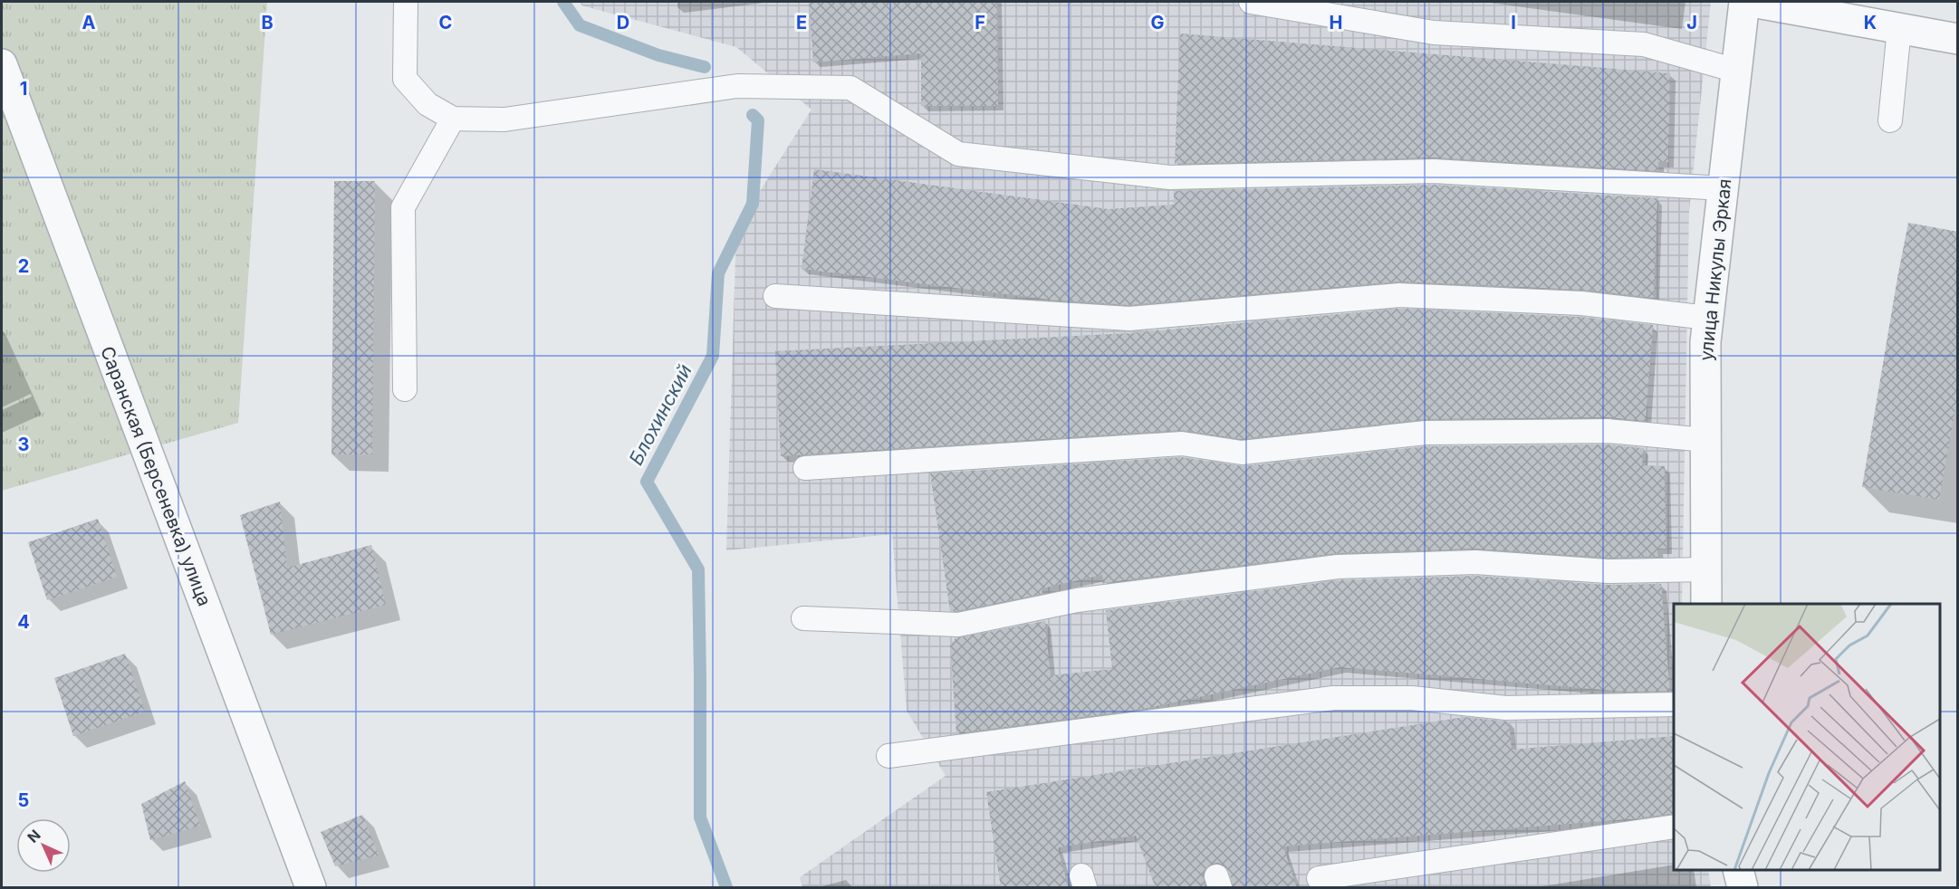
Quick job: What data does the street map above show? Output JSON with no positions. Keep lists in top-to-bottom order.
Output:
{
  "streets": {
    "street": ["улица Никулы Эркая", "Саранская (Берсеневка) улица"]
  },
  "water": ["Блохинский"],
  "north": "top left",
  "grid": {
    "columns": [
      "A",
      "B",
      "C",
      "D",
      "E",
      "F",
      "G",
      "H",
      "I",
      "J",
      "K"
    ],
    "rows": [
      "1",
      "2",
      "3",
      "4",
      "5"
    ]
  }
}
